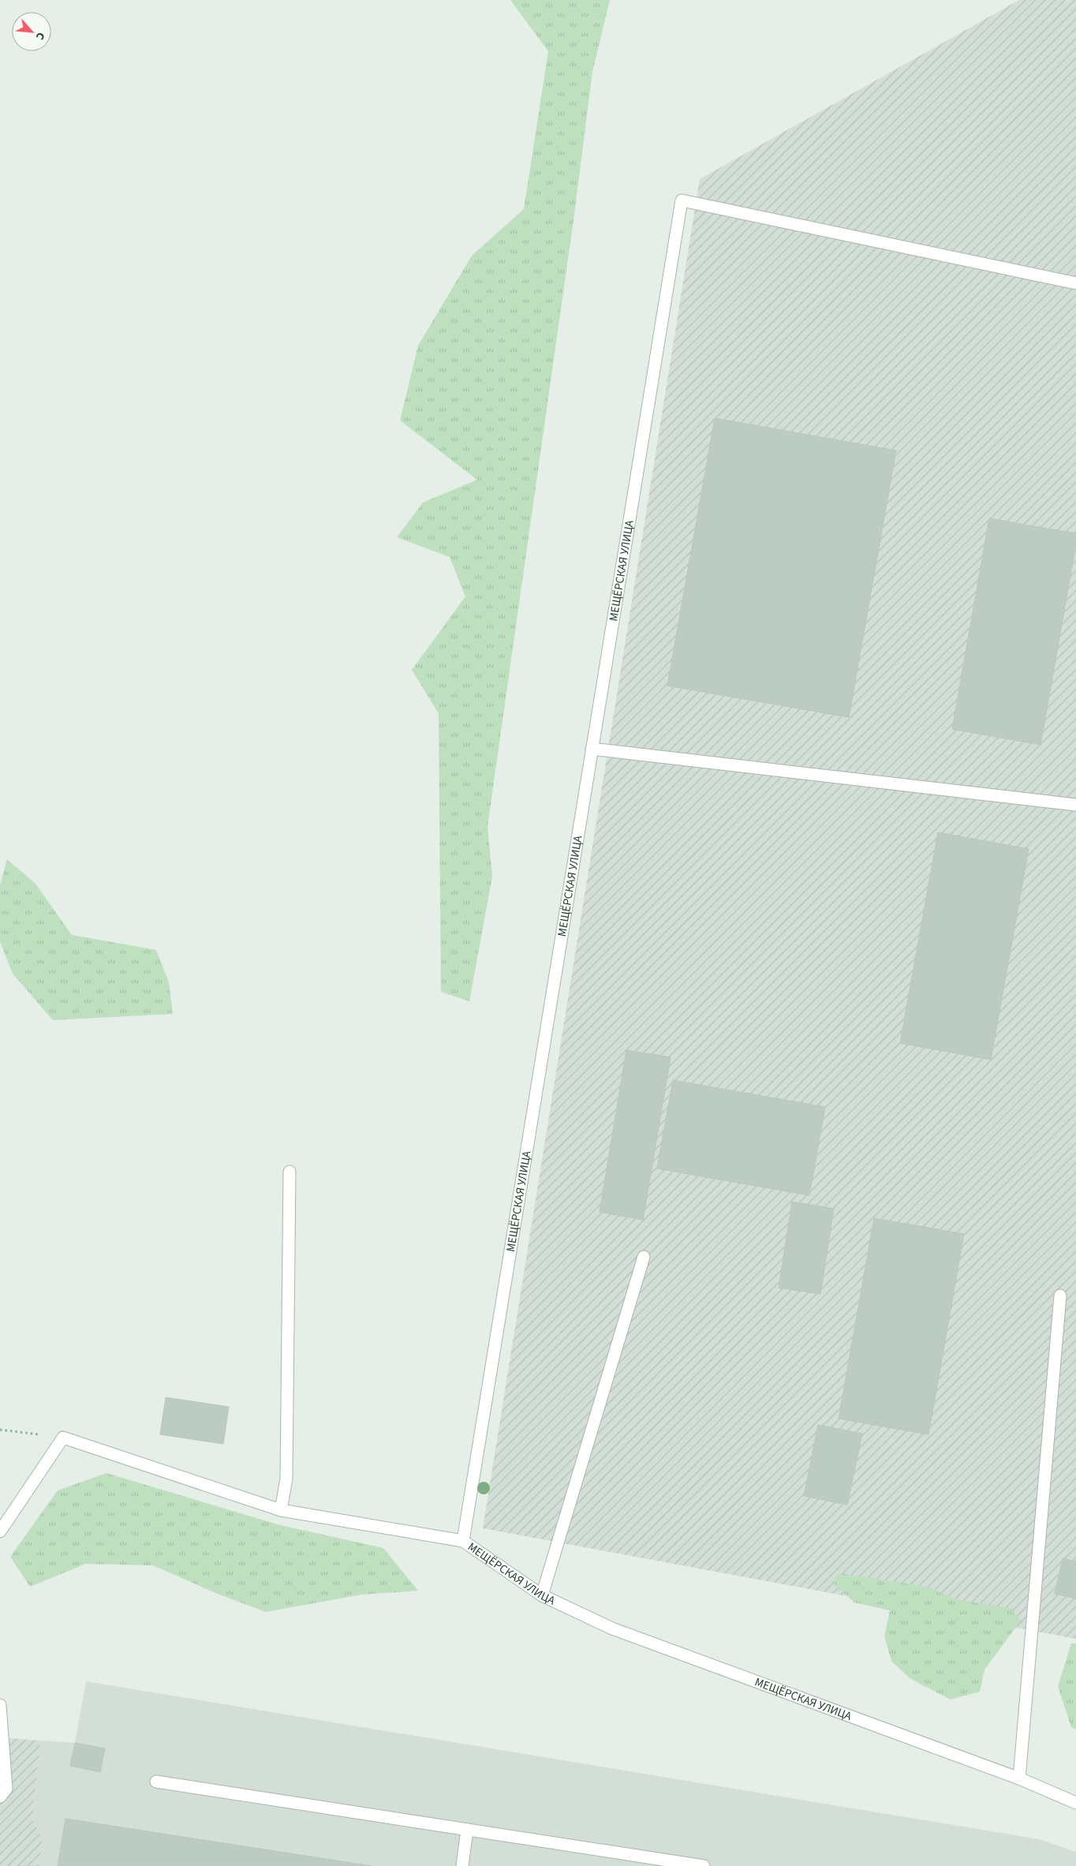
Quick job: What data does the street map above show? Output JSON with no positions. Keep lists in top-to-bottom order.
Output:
{
  "streets": {
    "street": ["МЕЩЁРСКАЯ УЛИЦА"]
  },
  "north": "bottom right"
}
